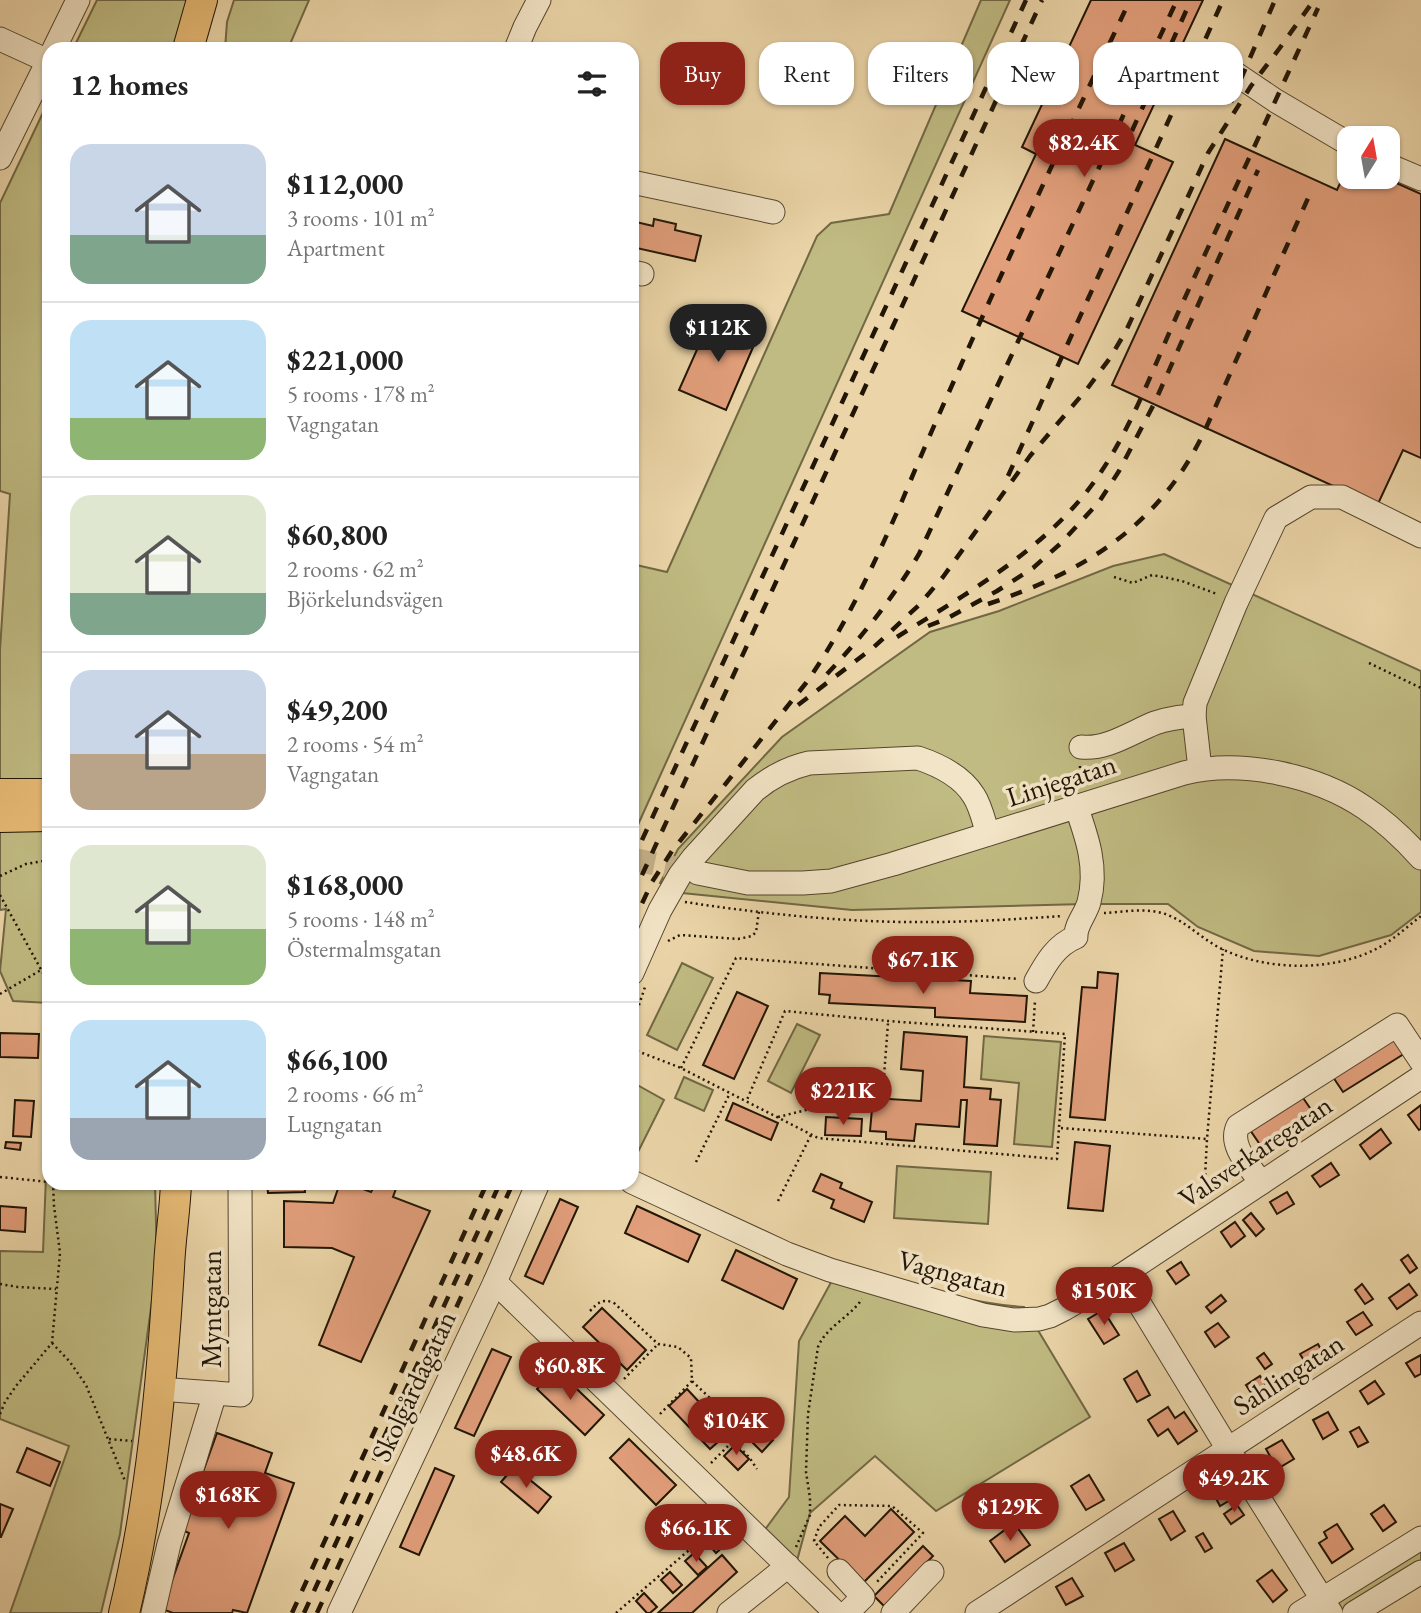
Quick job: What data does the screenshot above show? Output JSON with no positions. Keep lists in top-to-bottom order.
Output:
{
  "streets": {
    "street": [
      "Linjegatan",
      "Valsverkaregatan",
      "Vagngatan",
      "Myntgatan",
      "Sahlingatan",
      "Skolgårdagatan"
    ]
  },
  "crossings": [
    ["Valsverkaregatan", "Vagngatan"]
  ],
  "north": "top",
  "page": {
    "chip": [
      "Buy",
      "Rent",
      "Filters",
      "New",
      "Apartment"
    ],
    "heading": "12 homes",
    "price": [
      "$82.4K",
      "$112K",
      "$67.1K",
      "$221K",
      "$150K",
      "$60.8K",
      "$104K",
      "$48.6K",
      "$49.2K",
      "$168K",
      "$129K",
      "$66.1K"
    ],
    "list": [
      {
        "name": "$112,000",
        "note": "3 rooms · 101 m² · Apartment"
      },
      {
        "name": "$221,000",
        "note": "5 rooms · 178 m² · Vagngatan"
      },
      {
        "name": "$60,800",
        "note": "2 rooms · 62 m² · Björkelundsvägen"
      },
      {
        "name": "$49,200",
        "note": "2 rooms · 54 m² · Vagngatan"
      },
      {
        "name": "$168,000",
        "note": "5 rooms · 148 m² · Östermalmsgatan"
      },
      {
        "name": "$66,100",
        "note": "2 rooms · 66 m² · Lugngatan"
      }
    ]
  }
}
